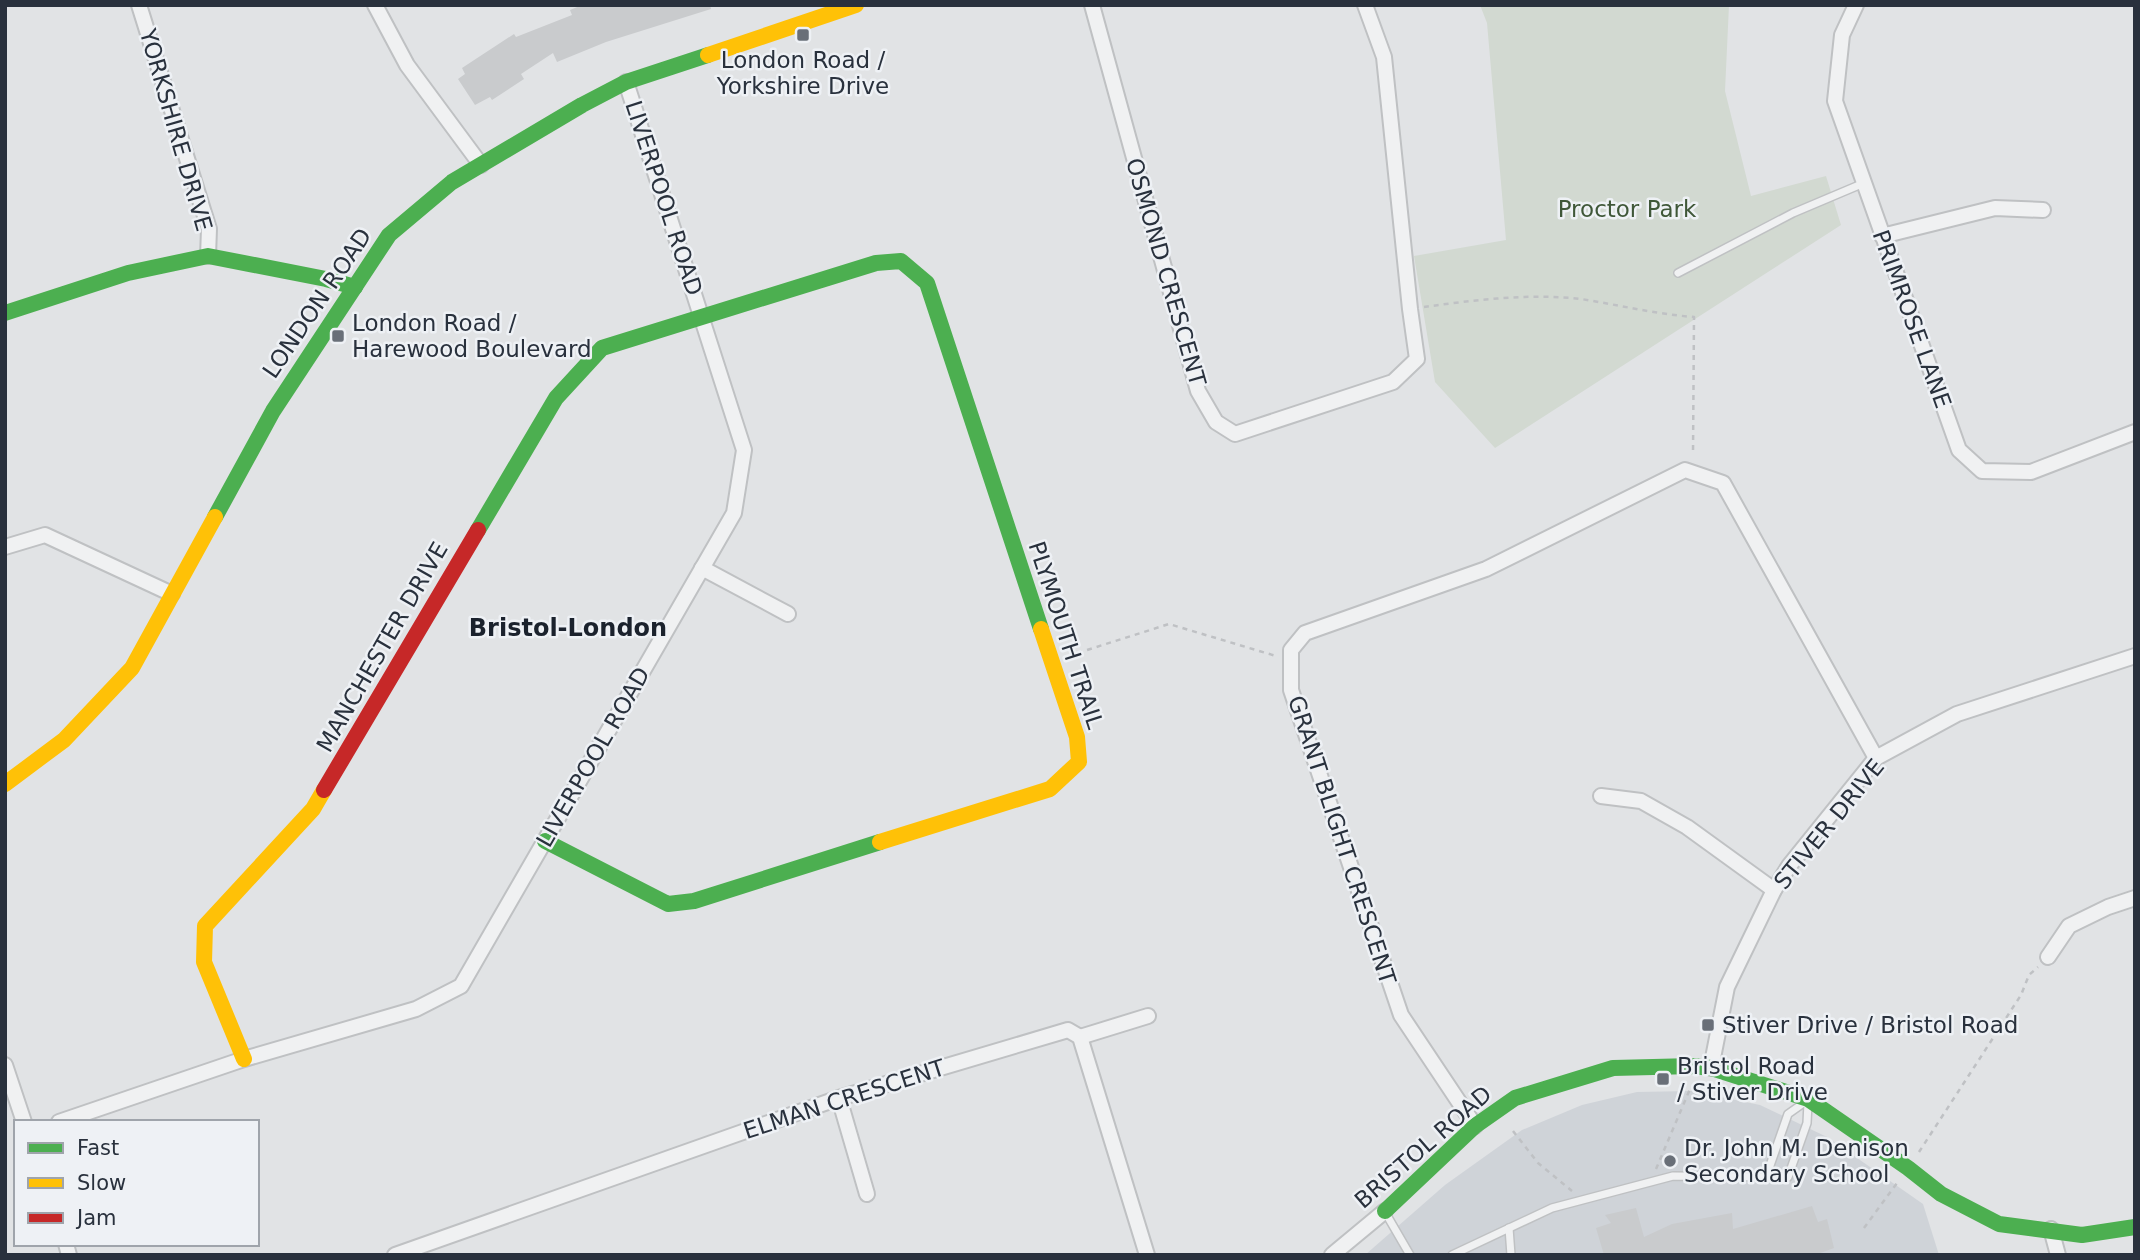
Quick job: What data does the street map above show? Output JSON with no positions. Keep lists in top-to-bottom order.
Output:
{
  "streets": {
    "street": [
      "YORKSHIRE DRIVE",
      "LIVERPOOL ROAD",
      "OSMOND CRESCENT",
      "LONDON ROAD",
      "PRIMROSE LANE",
      "PLYMOUTH TRAIL",
      "MANCHESTER DRIVE",
      "STIVER DRIVE",
      "GRANT BLIGHT CRESCENT",
      "ELMAN CRESCENT",
      "BRISTOL ROAD"
    ]
  },
  "crossings": [
    ["LIVERPOOL ROAD", "LONDON ROAD"],
    ["LIVERPOOL ROAD", "PLYMOUTH TRAIL"],
    ["LIVERPOOL ROAD", "MANCHESTER DRIVE"],
    ["PLYMOUTH TRAIL", "MANCHESTER DRIVE"],
    ["STIVER DRIVE", "BRISTOL ROAD"],
    ["GRANT BLIGHT CRESCENT", "BRISTOL ROAD"]
  ],
  "districts": ["Bristol-London"],
  "parks": ["Proctor Park"],
  "places": {
    "transit": [
      "London Road / Yorkshire Drive",
      "London Road / Harewood Boulevard",
      "Stiver Drive / Bristol Road",
      "Bristol Road / Stiver Drive"
    ],
    "other": ["Dr. John M. Denison Secondary School"]
  },
  "legend": ["Fast", "Slow", "Jam"]
}
